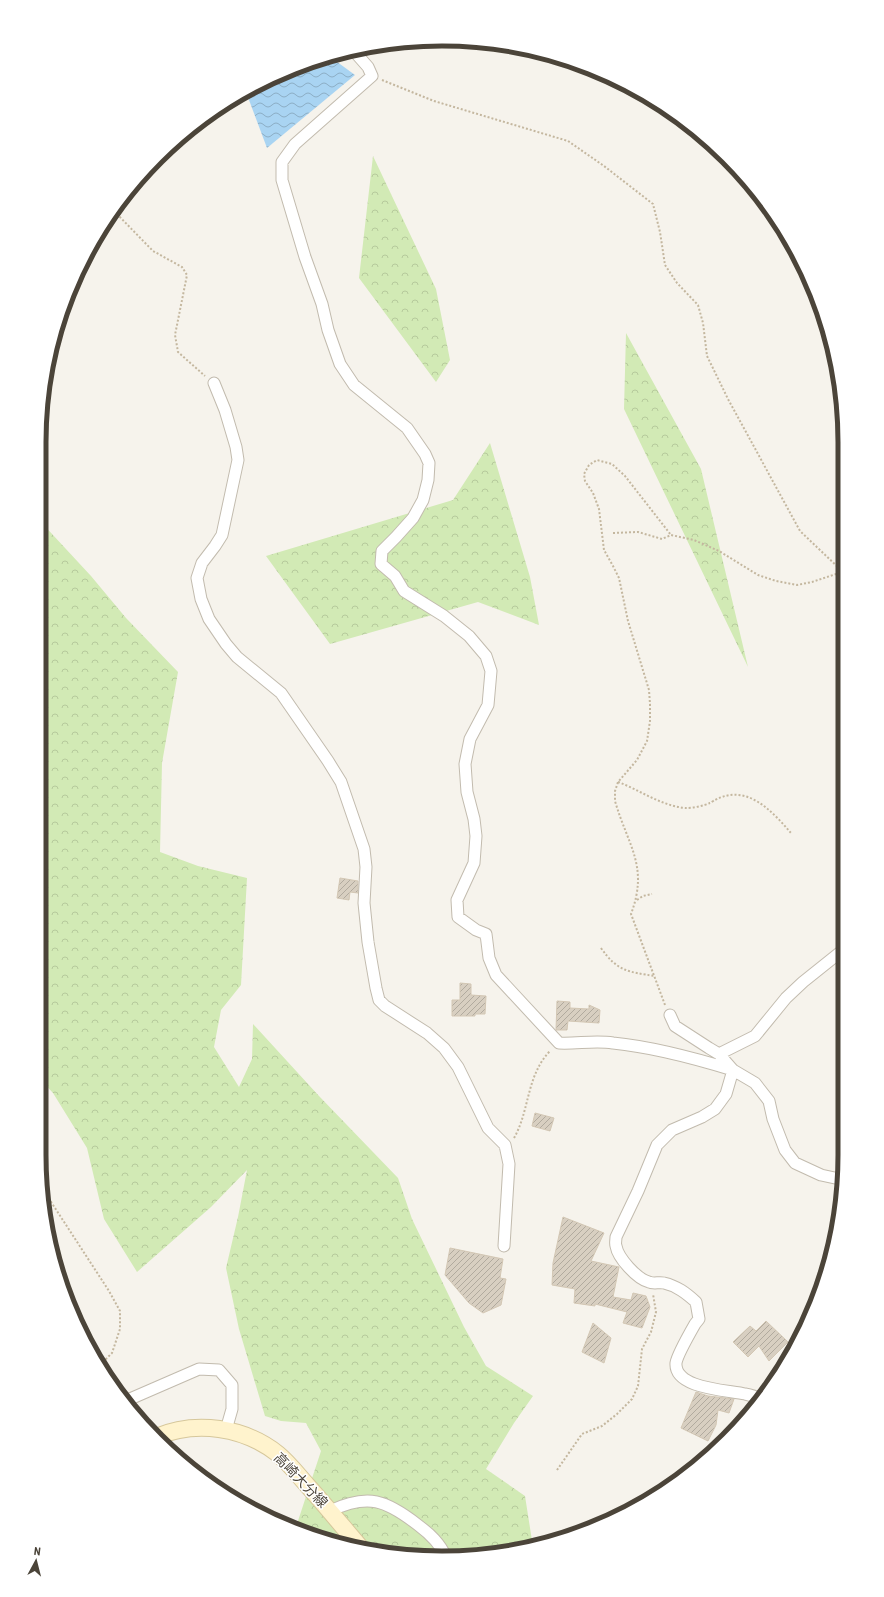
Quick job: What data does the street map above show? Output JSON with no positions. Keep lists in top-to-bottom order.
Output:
{
  "streets": {
    "main road": ["高崎大分線"]
  },
  "north": "top"
}
